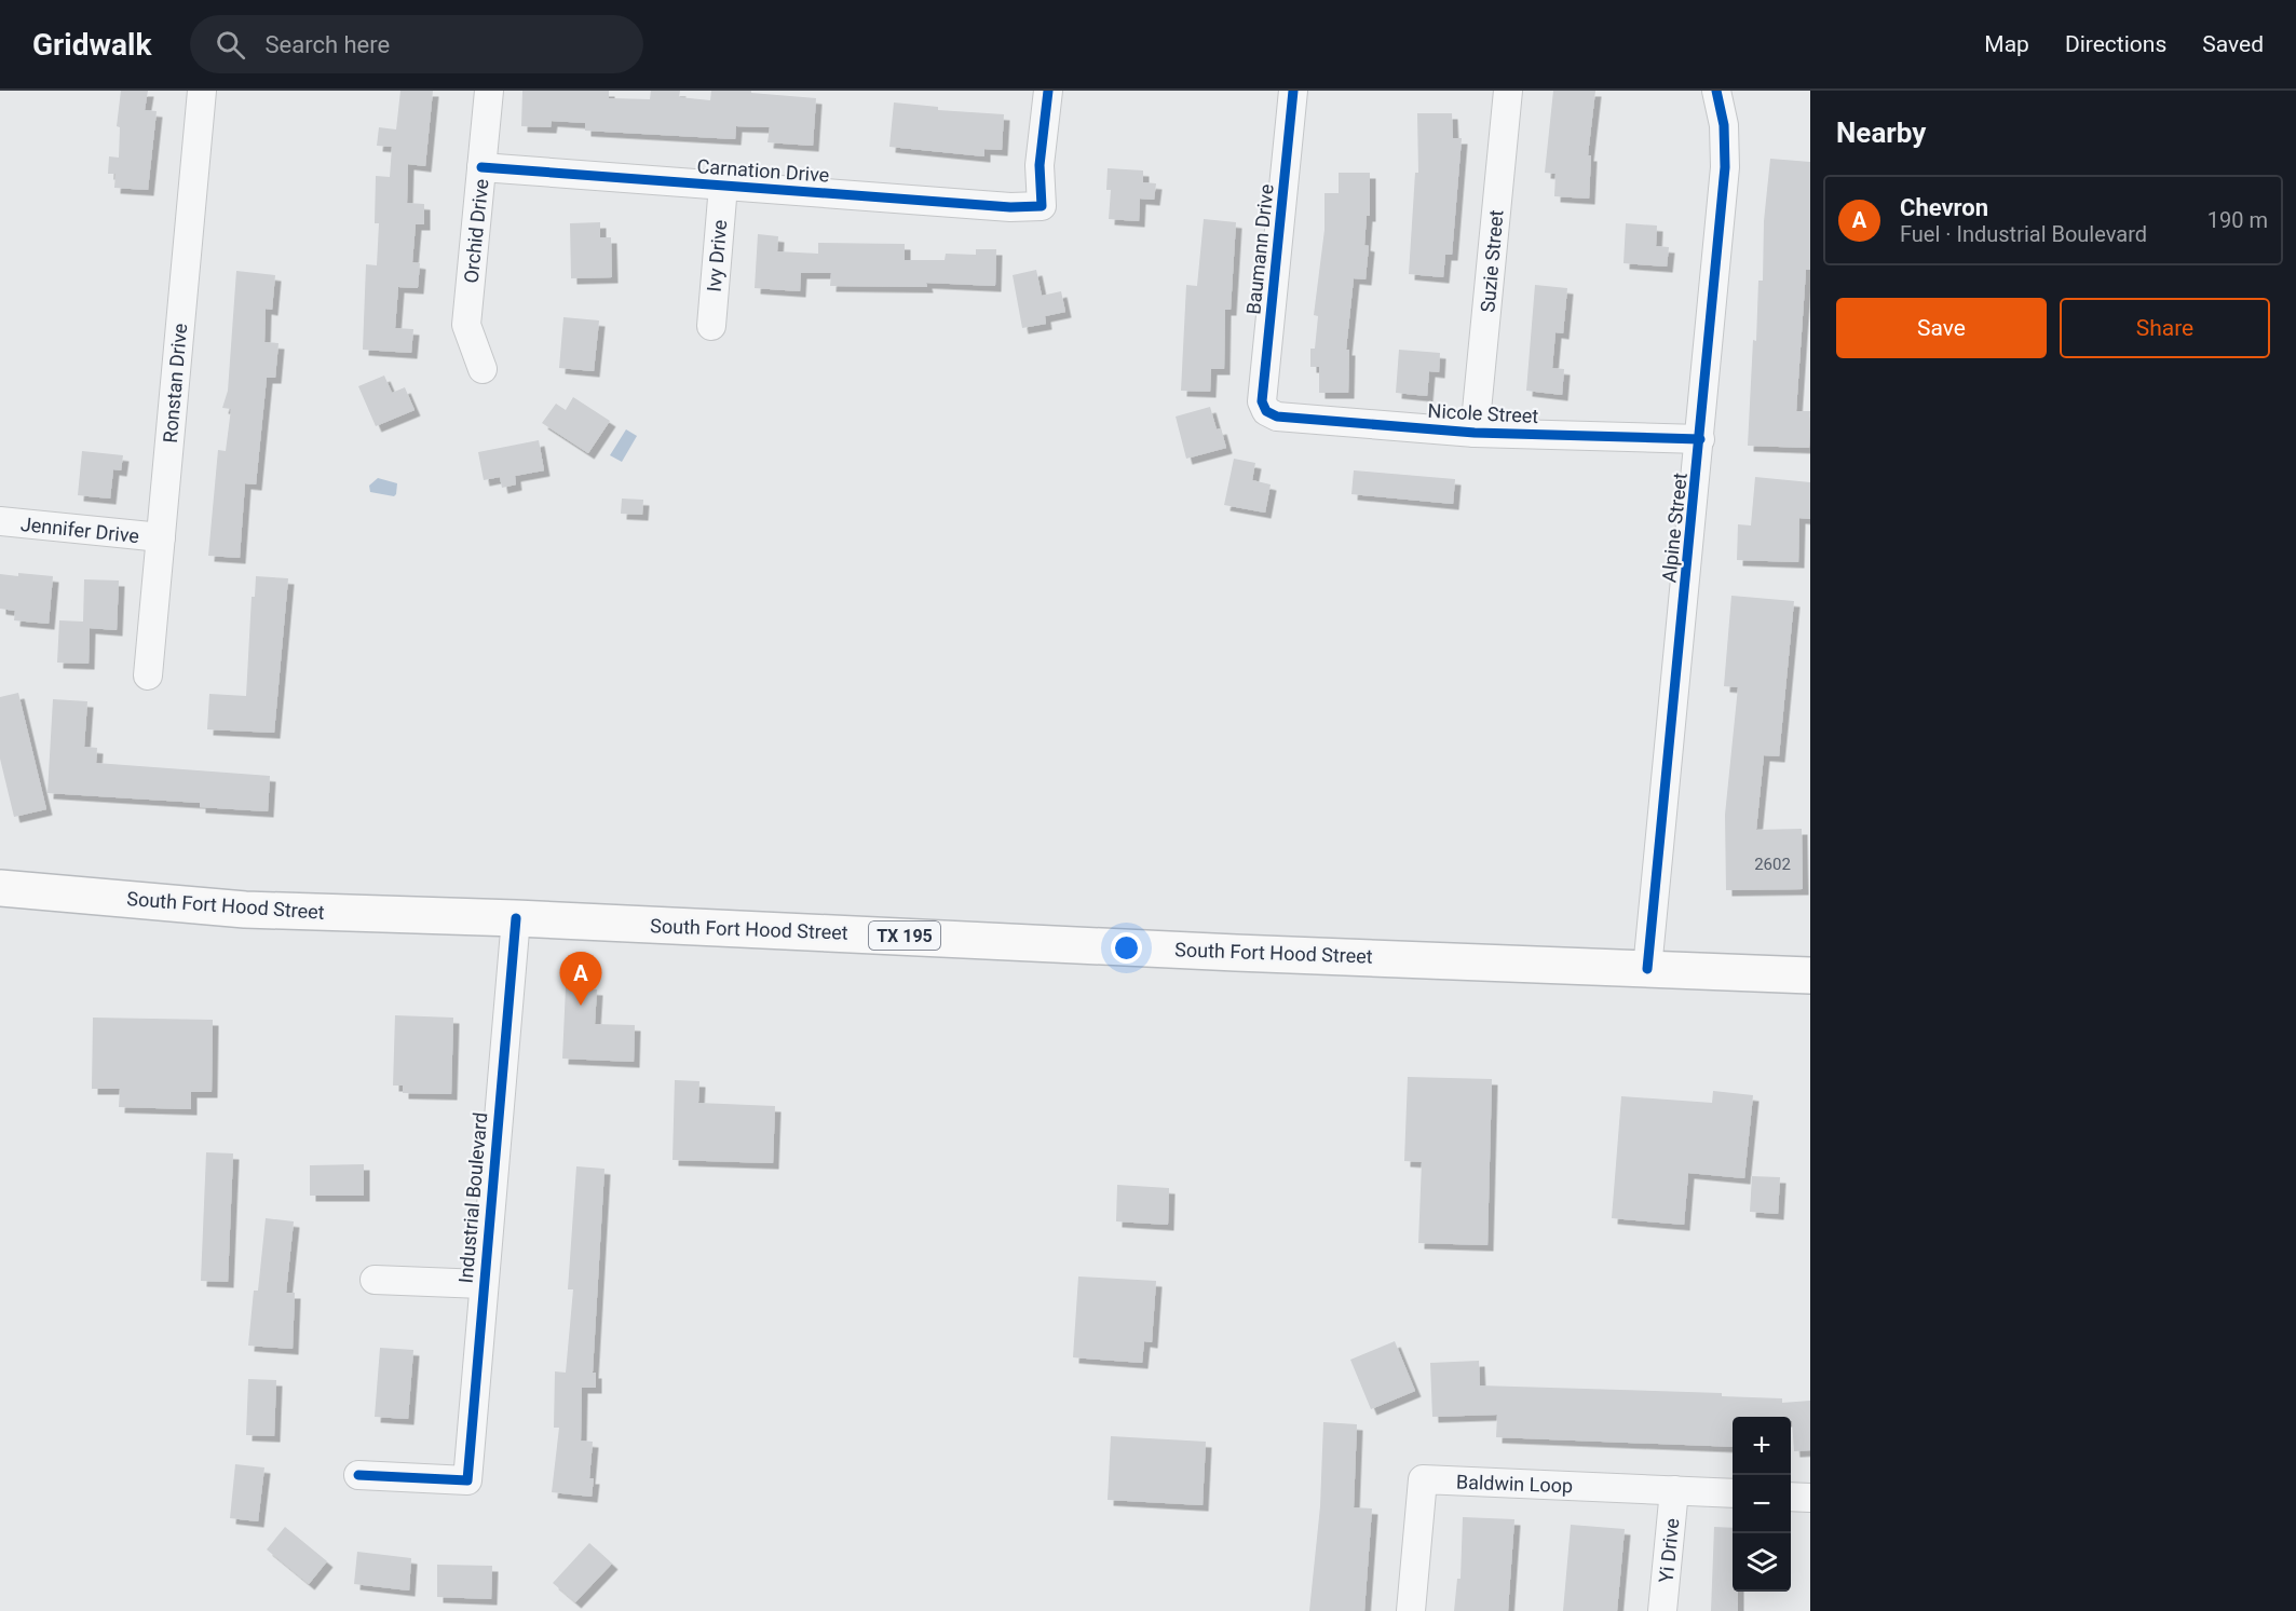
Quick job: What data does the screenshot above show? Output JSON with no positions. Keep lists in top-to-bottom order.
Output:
{
  "streets": {
    "highway": ["South Fort Hood Street", "TX 195"],
    "street": [
      "Carnation Drive",
      "Orchid Drive",
      "Baumann Drive",
      "Ivy Drive",
      "Suzie Street",
      "Ronstan Drive",
      "Nicole Street",
      "Alpine Street",
      "Jennifer Drive",
      "Industrial Boulevard",
      "Baldwin Loop",
      "Yi Drive"
    ]
  },
  "crossings": [
    ["Carnation Drive", "Orchid Drive"],
    ["Carnation Drive", "Ivy Drive"],
    ["Baumann Drive", "Nicole Street"],
    ["Suzie Street", "Nicole Street"],
    ["Ronstan Drive", "Jennifer Drive"],
    ["Nicole Street", "Alpine Street"],
    ["Alpine Street", "South Fort Hood Street"],
    ["South Fort Hood Street", "Industrial Boulevard"],
    ["Baldwin Loop", "Yi Drive"]
  ],
  "house_numbers": ["2602"],
  "page": {
    "header": "Gridwalk",
    "search": "Search here",
    "nav": ["Map", "Directions", "Saved"],
    "heading": "Nearby",
    "list": [
      {
        "mark": "A",
        "name": "Chevron",
        "note": "Fuel · Industrial Boulevard",
        "value": "190 m"
      }
    ],
    "buttons": ["Save", "Share"],
    "pins": "A",
    "map_buttons": ["+", "−"]
  }
}
